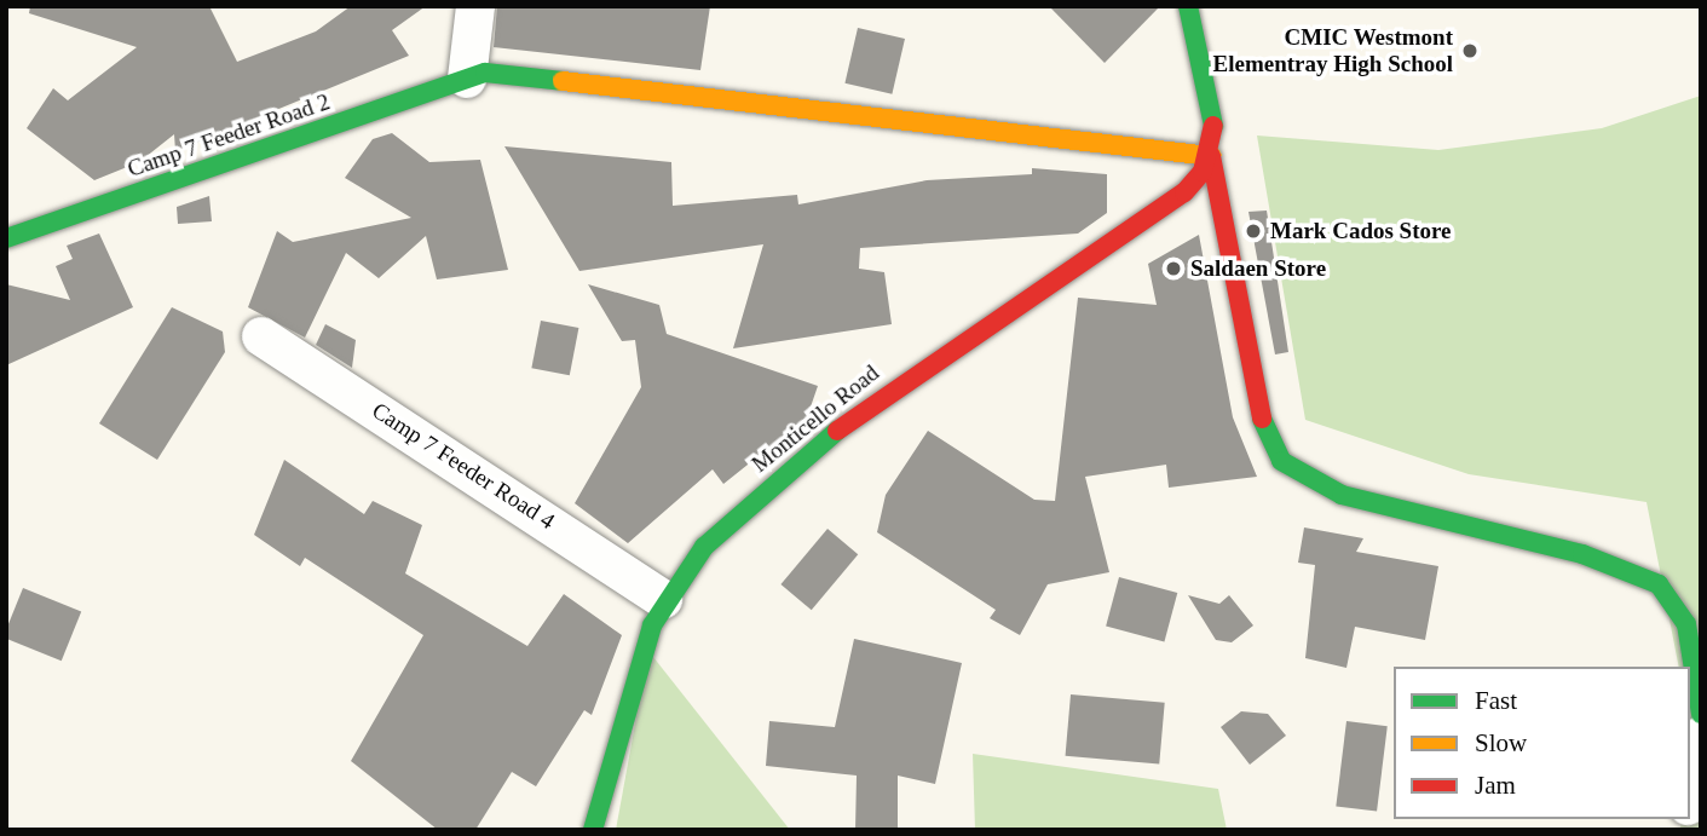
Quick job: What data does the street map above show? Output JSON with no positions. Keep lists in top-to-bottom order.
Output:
{
  "streets": {
    "street": ["Camp 7 Feeder Road 2", "Monticello Road", "Camp 7 Feeder Road 4"]
  },
  "crossings": [
    ["Camp 7 Feeder Road 2", "Monticello Road"],
    ["Monticello Road", "Camp 7 Feeder Road 4"]
  ],
  "places": ["CMIC Westmont Elementray High School", "Mark Cados Store", "Saldaen Store"],
  "legend": ["Fast", "Slow", "Jam"]
}
